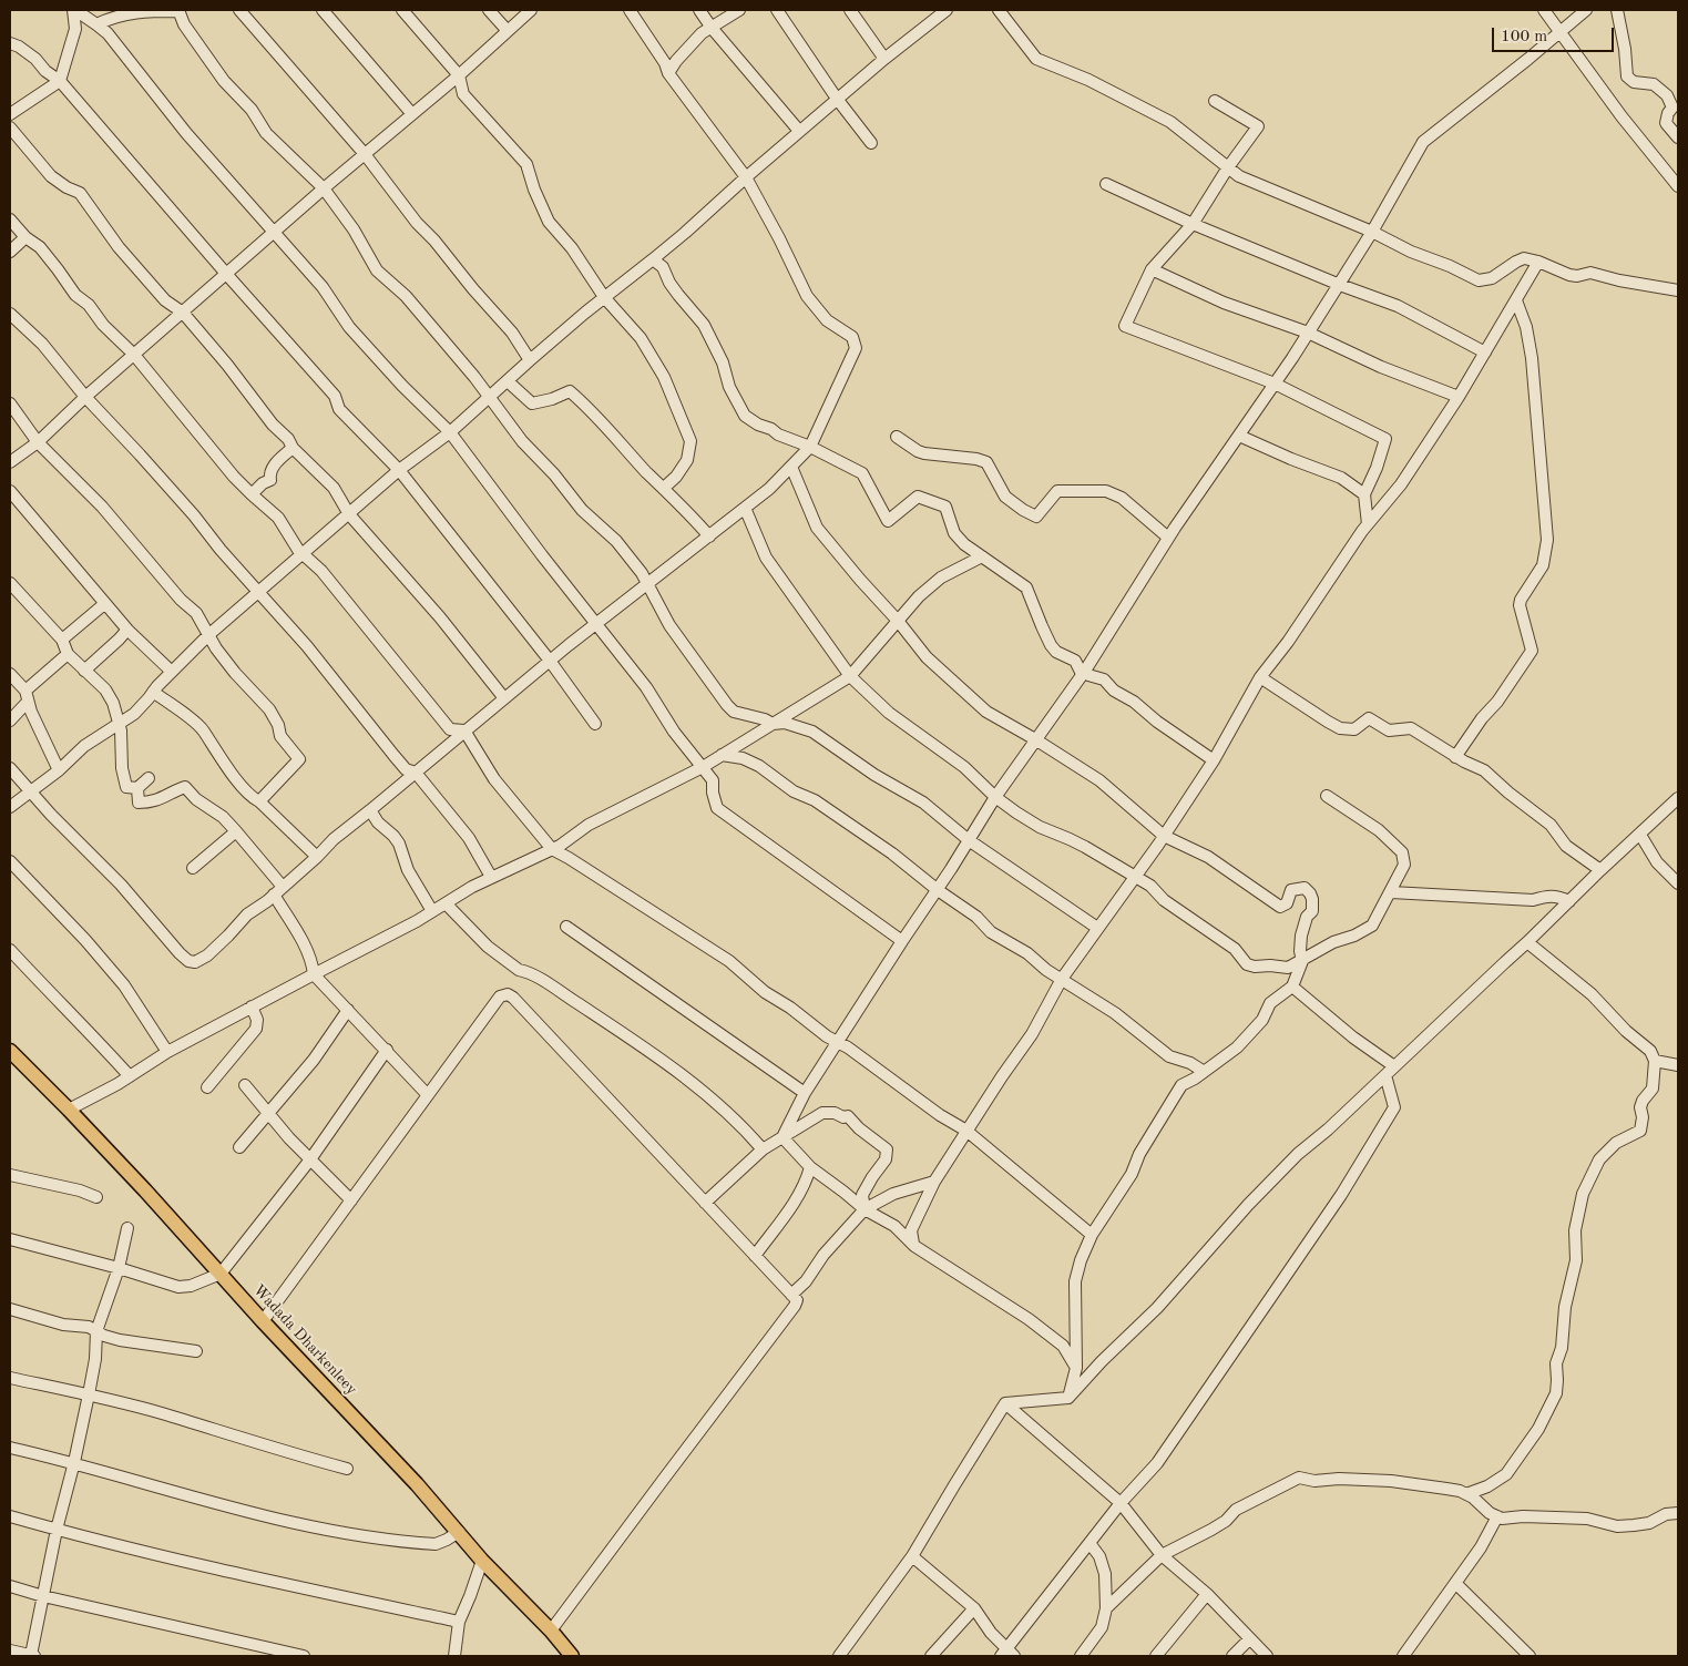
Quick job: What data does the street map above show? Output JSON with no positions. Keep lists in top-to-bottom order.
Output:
{
  "streets": {
    "main road": ["Wadada Dharkenleey"]
  },
  "scale_bar": "100 m"
}
